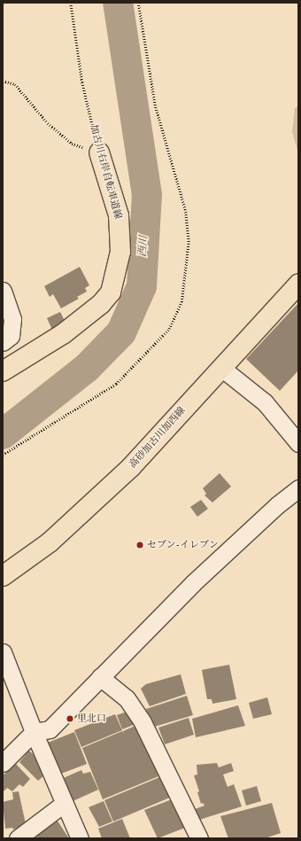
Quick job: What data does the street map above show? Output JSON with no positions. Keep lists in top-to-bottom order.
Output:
{
  "streets": {
    "main road": ["加古川右岸自転車道線", "高砂加古川加西線"]
  },
  "water": ["西川"],
  "places": ["セブン-イレブン", "里北口"]
}
